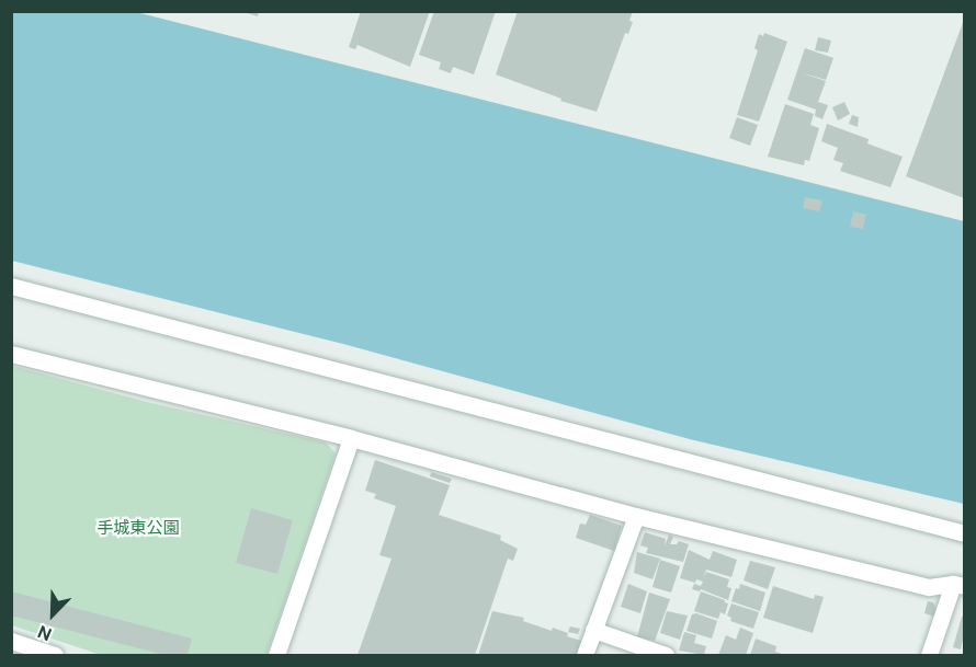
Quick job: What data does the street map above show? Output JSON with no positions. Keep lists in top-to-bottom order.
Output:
{
  "parks": ["手城東公園"],
  "north": "bottom left"
}
